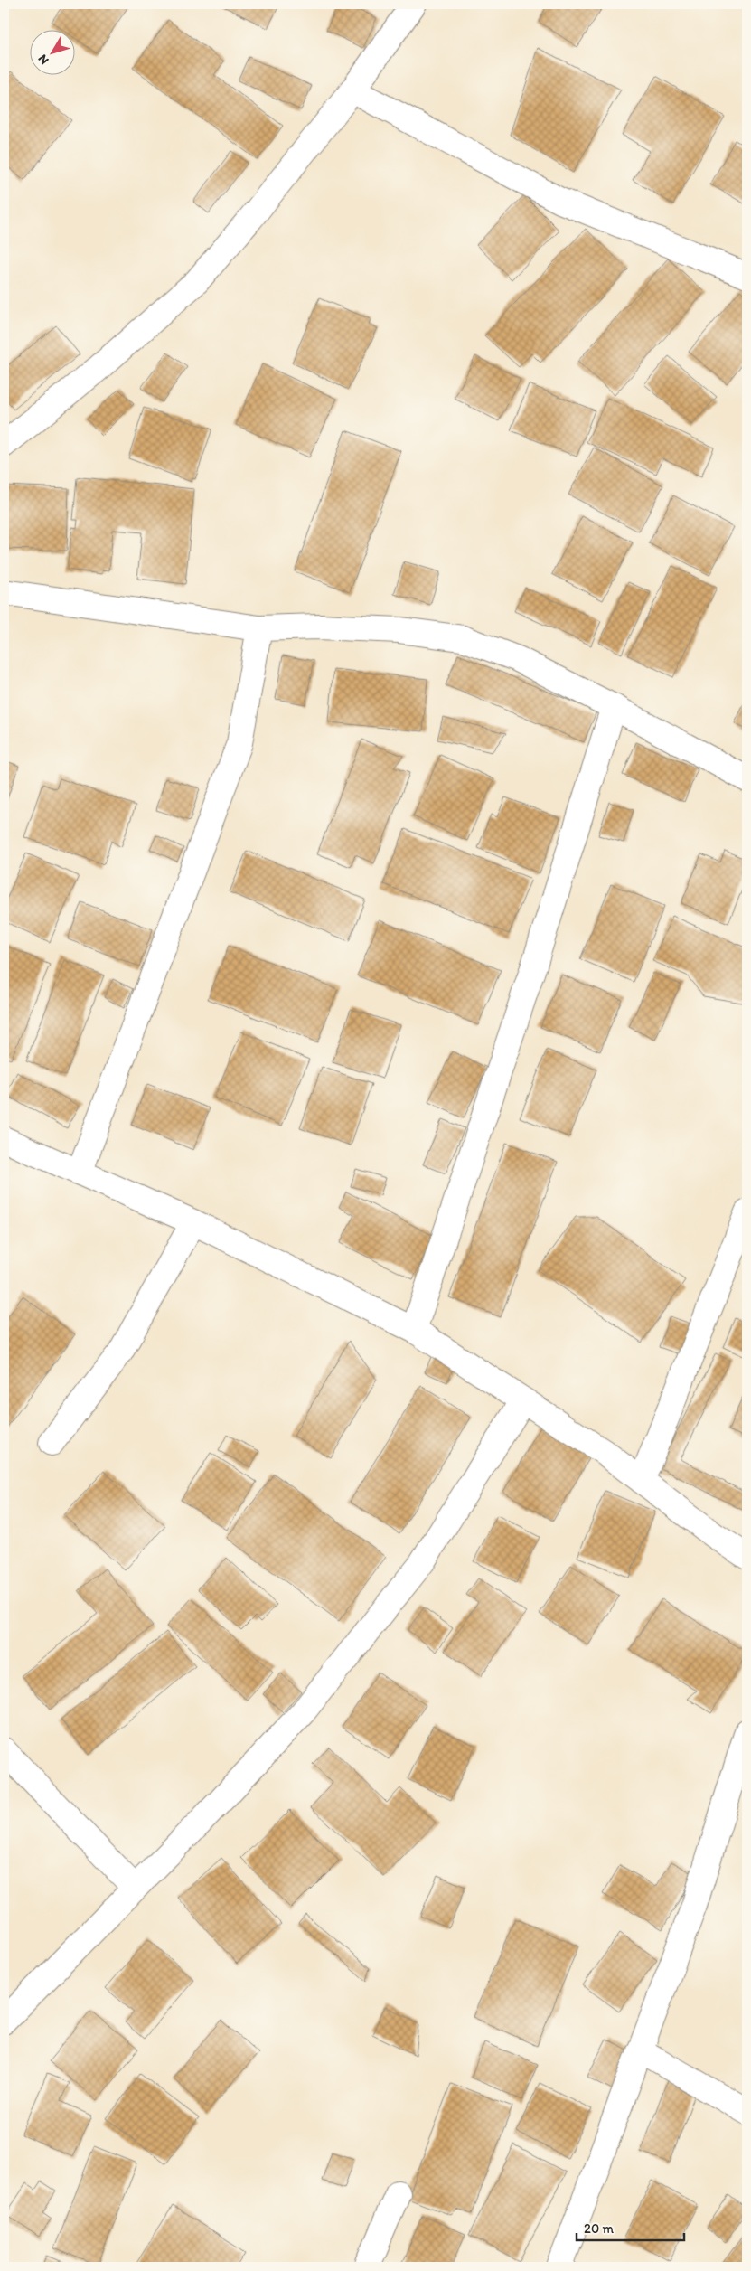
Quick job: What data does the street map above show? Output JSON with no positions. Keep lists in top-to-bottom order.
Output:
{
  "scale_bar": "20 m",
  "north": "bottom left"
}
